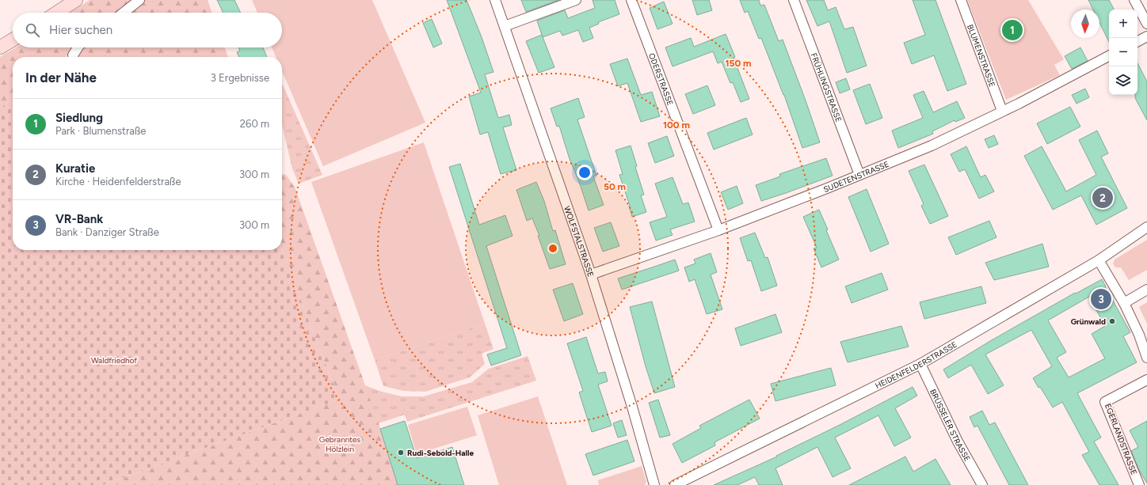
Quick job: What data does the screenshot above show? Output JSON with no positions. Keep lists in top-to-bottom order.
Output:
{
  "streets": {
    "street": [
      "BLUMENSTRASSE",
      "ODERSTRASSE",
      "FRÜHLINGSTRASSE",
      "SUDETENSTRASSE",
      "WOLFSTALSTRASSE",
      "HEIDENFELDERSTRASSE",
      "BRÜSSELER STRASSE",
      "EGERLANDSTRASSE"
    ]
  },
  "crossings": [
    ["BLUMENSTRASSE", "SUDETENSTRASSE"],
    ["ODERSTRASSE", "SUDETENSTRASSE"],
    ["FRÜHLINGSTRASSE", "SUDETENSTRASSE"],
    ["SUDETENSTRASSE", "WOLFSTALSTRASSE"],
    ["HEIDENFELDERSTRASSE", "BRÜSSELER STRASSE"]
  ],
  "parks": ["Waldfriedhof", "Gebranntes Hölzlein"],
  "places": ["Grünwald", "Rudi-Sebold-Halle"],
  "north": "bottom",
  "page": {
    "map_buttons": ["+", "−"],
    "search": "Hier suchen",
    "pins": ["1", "2", "3"],
    "heading": ["In der Nähe", "3 Ergebnisse"],
    "list": [
      {
        "mark": "1",
        "name": "Siedlung",
        "note": "Park · Blumenstraße",
        "value": "260 m"
      },
      {
        "mark": "2",
        "name": "Kuratie",
        "note": "Kirche · Heidenfelderstraße",
        "value": "300 m"
      },
      {
        "mark": "3",
        "name": "VR-Bank",
        "note": "Bank · Danziger Straße",
        "value": "300 m"
      }
    ]
  },
  "rings": ["150 m", "100 m", "50 m"]
}
